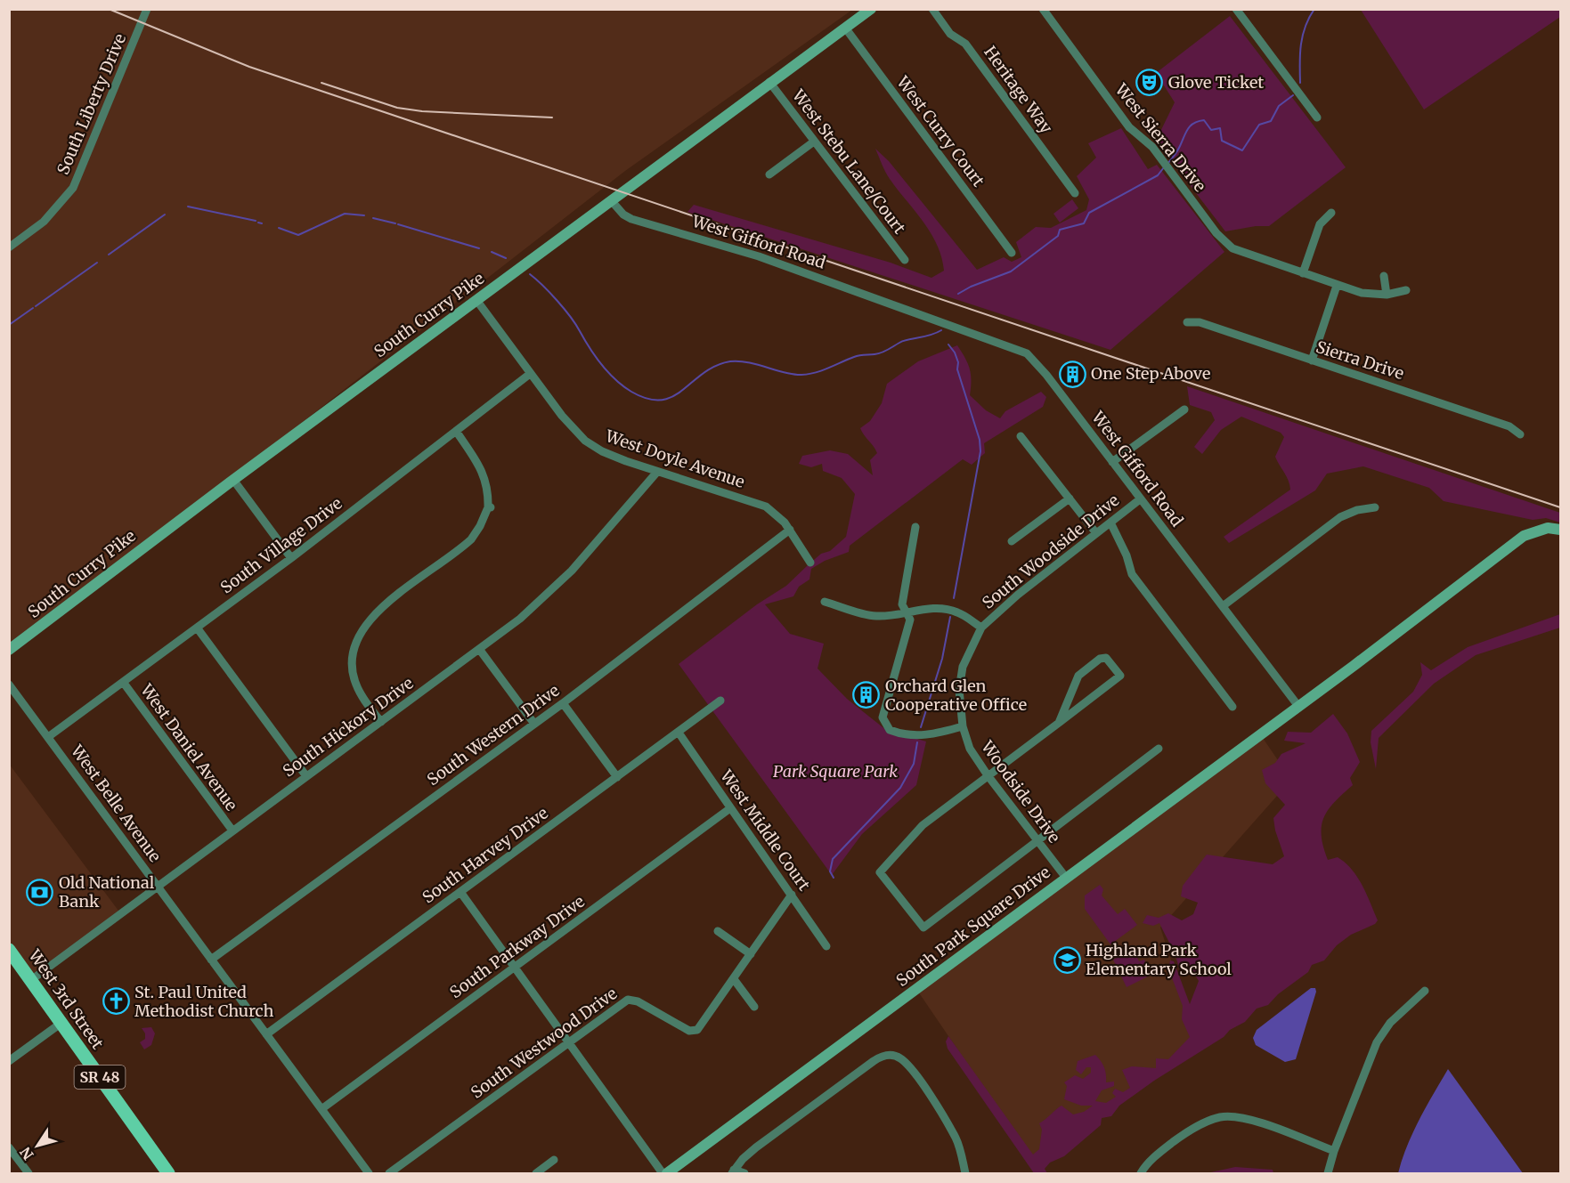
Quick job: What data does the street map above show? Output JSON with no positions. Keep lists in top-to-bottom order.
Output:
{
  "streets": {
    "main road": ["West 3rd Street", "SR 48"],
    "street": [
      "Heritage Way",
      "South Liberty Drive",
      "West Curry Court",
      "West Sierra Drive",
      "West Stebu Lane/Court",
      "West Gifford Road",
      "South Curry Pike",
      "Sierra Drive",
      "West Doyle Avenue",
      "South Village Drive",
      "South Woodside Drive",
      "South Hickory Drive",
      "South Western Drive",
      "West Daniel Avenue",
      "Woodside Drive",
      "West Belle Avenue",
      "West Middle Court",
      "South Harvey Drive",
      "South Park Square Drive",
      "South Parkway Drive",
      "South Westwood Drive"
    ]
  },
  "crossings": [
    ["West Curry Court", "South Curry Pike"],
    ["West Stebu Lane/Court", "South Curry Pike"],
    ["West Gifford Road", "South Curry Pike"],
    ["West Gifford Road", "South Woodside Drive"],
    ["West Gifford Road", "South Park Square Drive"],
    ["South Curry Pike", "West Doyle Avenue"],
    ["West Doyle Avenue", "South Village Drive"],
    ["West Doyle Avenue", "South Hickory Drive"],
    ["West Doyle Avenue", "South Western Drive"],
    ["South Village Drive", "West Daniel Avenue"],
    ["South Village Drive", "West Belle Avenue"],
    ["South Woodside Drive", "Woodside Drive"],
    ["South Hickory Drive", "West Daniel Avenue"],
    ["South Hickory Drive", "West Belle Avenue"],
    ["South Hickory Drive", "West 3rd Street"],
    ["South Western Drive", "West Belle Avenue"],
    ["Woodside Drive", "South Park Square Drive"],
    ["West Belle Avenue", "South Harvey Drive"],
    ["West Belle Avenue", "South Parkway Drive"],
    ["West Middle Court", "South Harvey Drive"],
    ["West Middle Court", "South Parkway Drive"],
    ["West Middle Court", "South Westwood Drive"]
  ],
  "parks": ["Park Square Park"],
  "places": {
    "theatre": ["Glove Ticket"],
    "building": ["One Step Above", "Orchard Glen Cooperative Office"],
    "bank": ["Old National Bank"],
    "school or university": ["Highland Park Elementary School"],
    "church": ["St. Paul United Methodist Church"]
  },
  "north": "bottom left"
}
